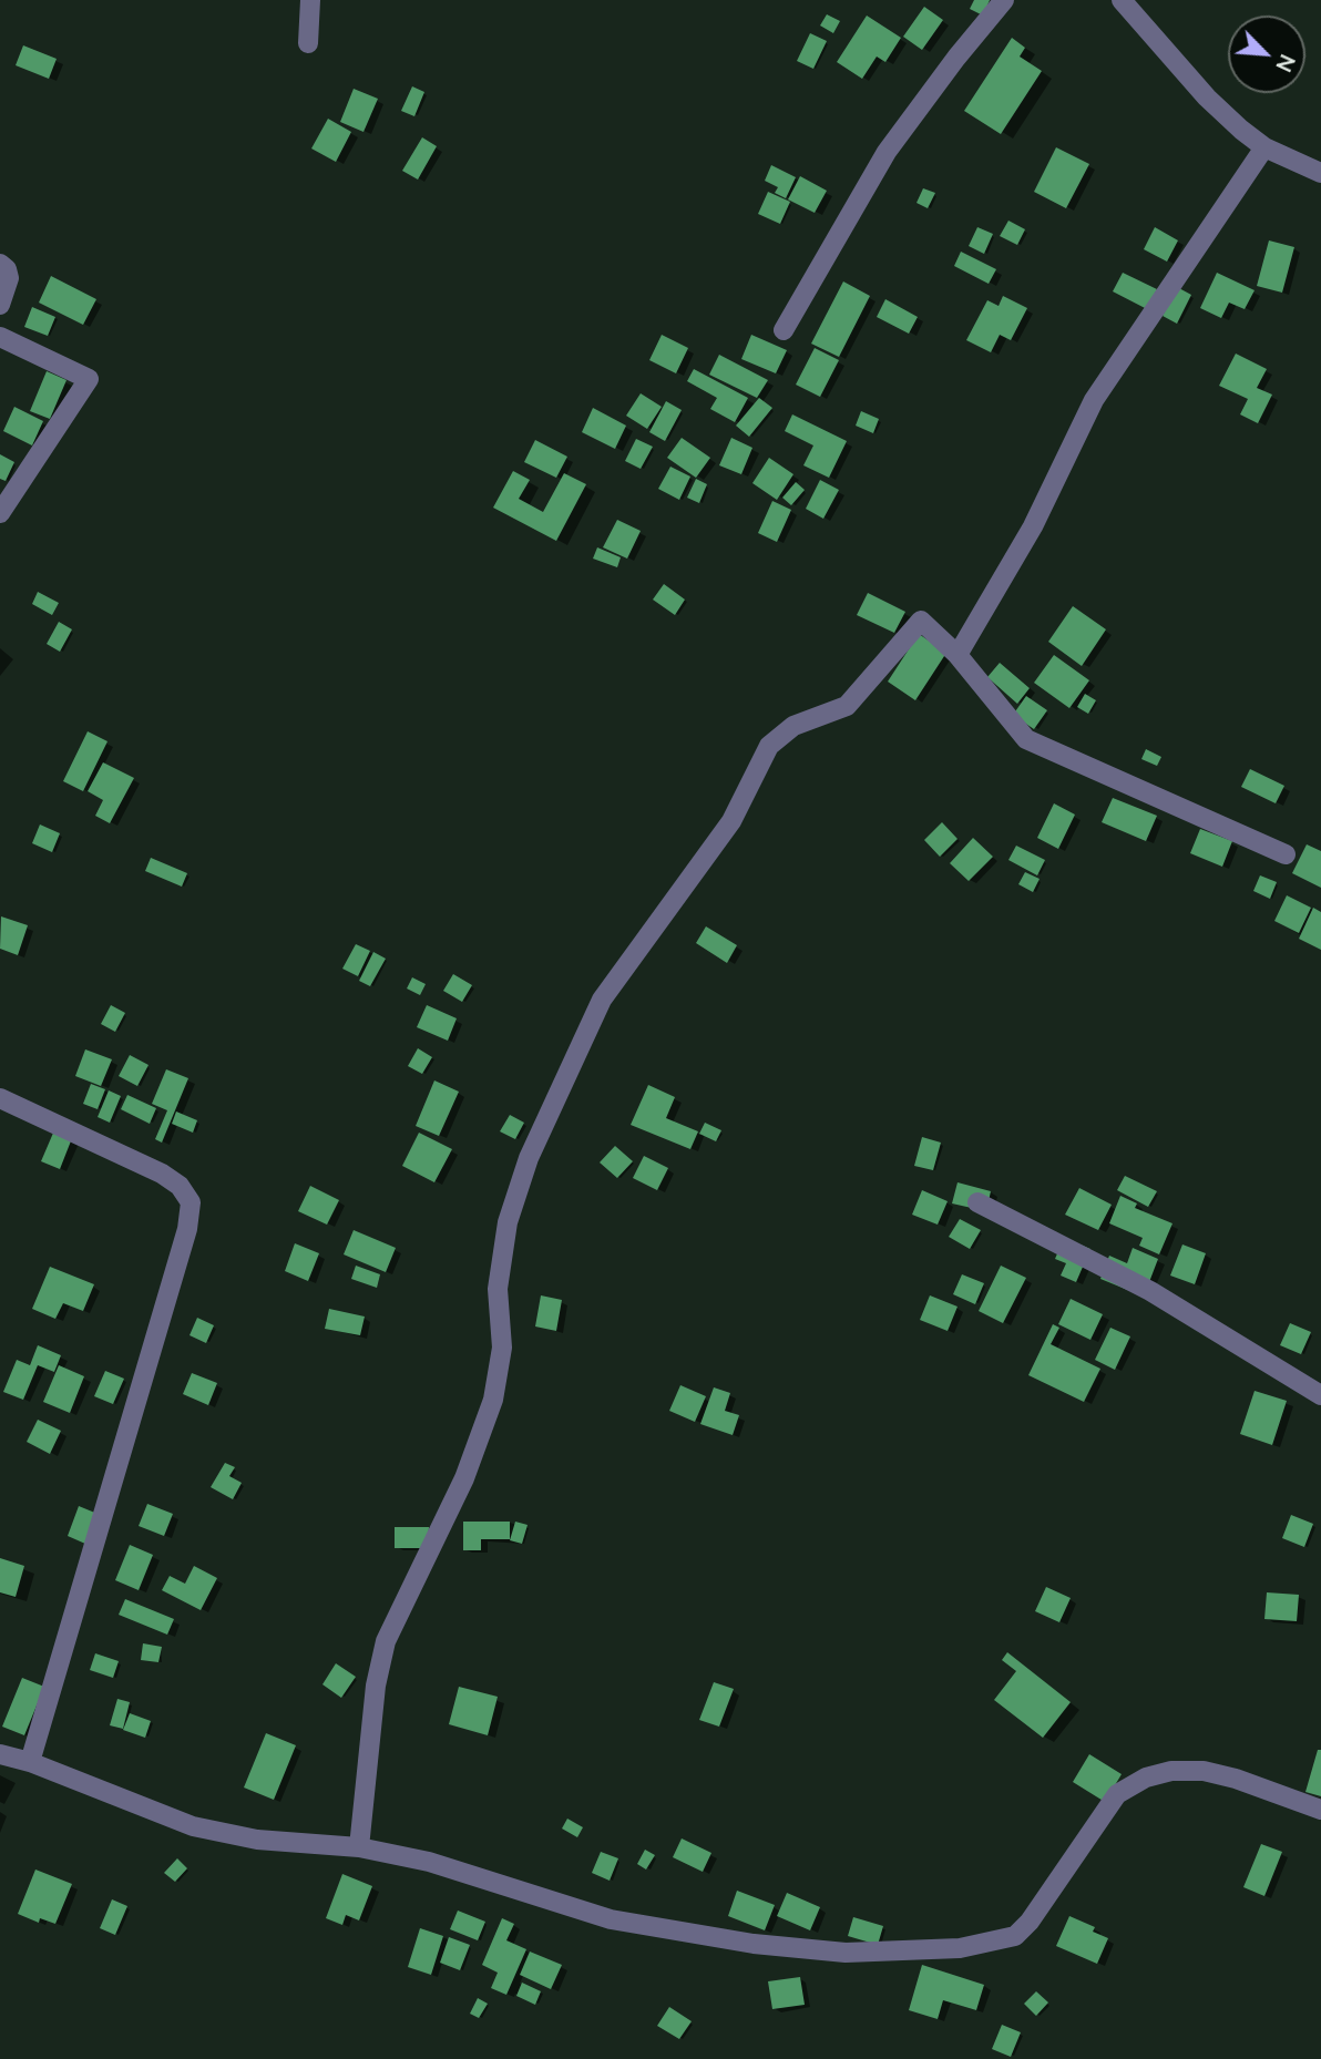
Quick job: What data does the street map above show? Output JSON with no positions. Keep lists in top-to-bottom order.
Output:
{
  "north": "bottom right"
}
